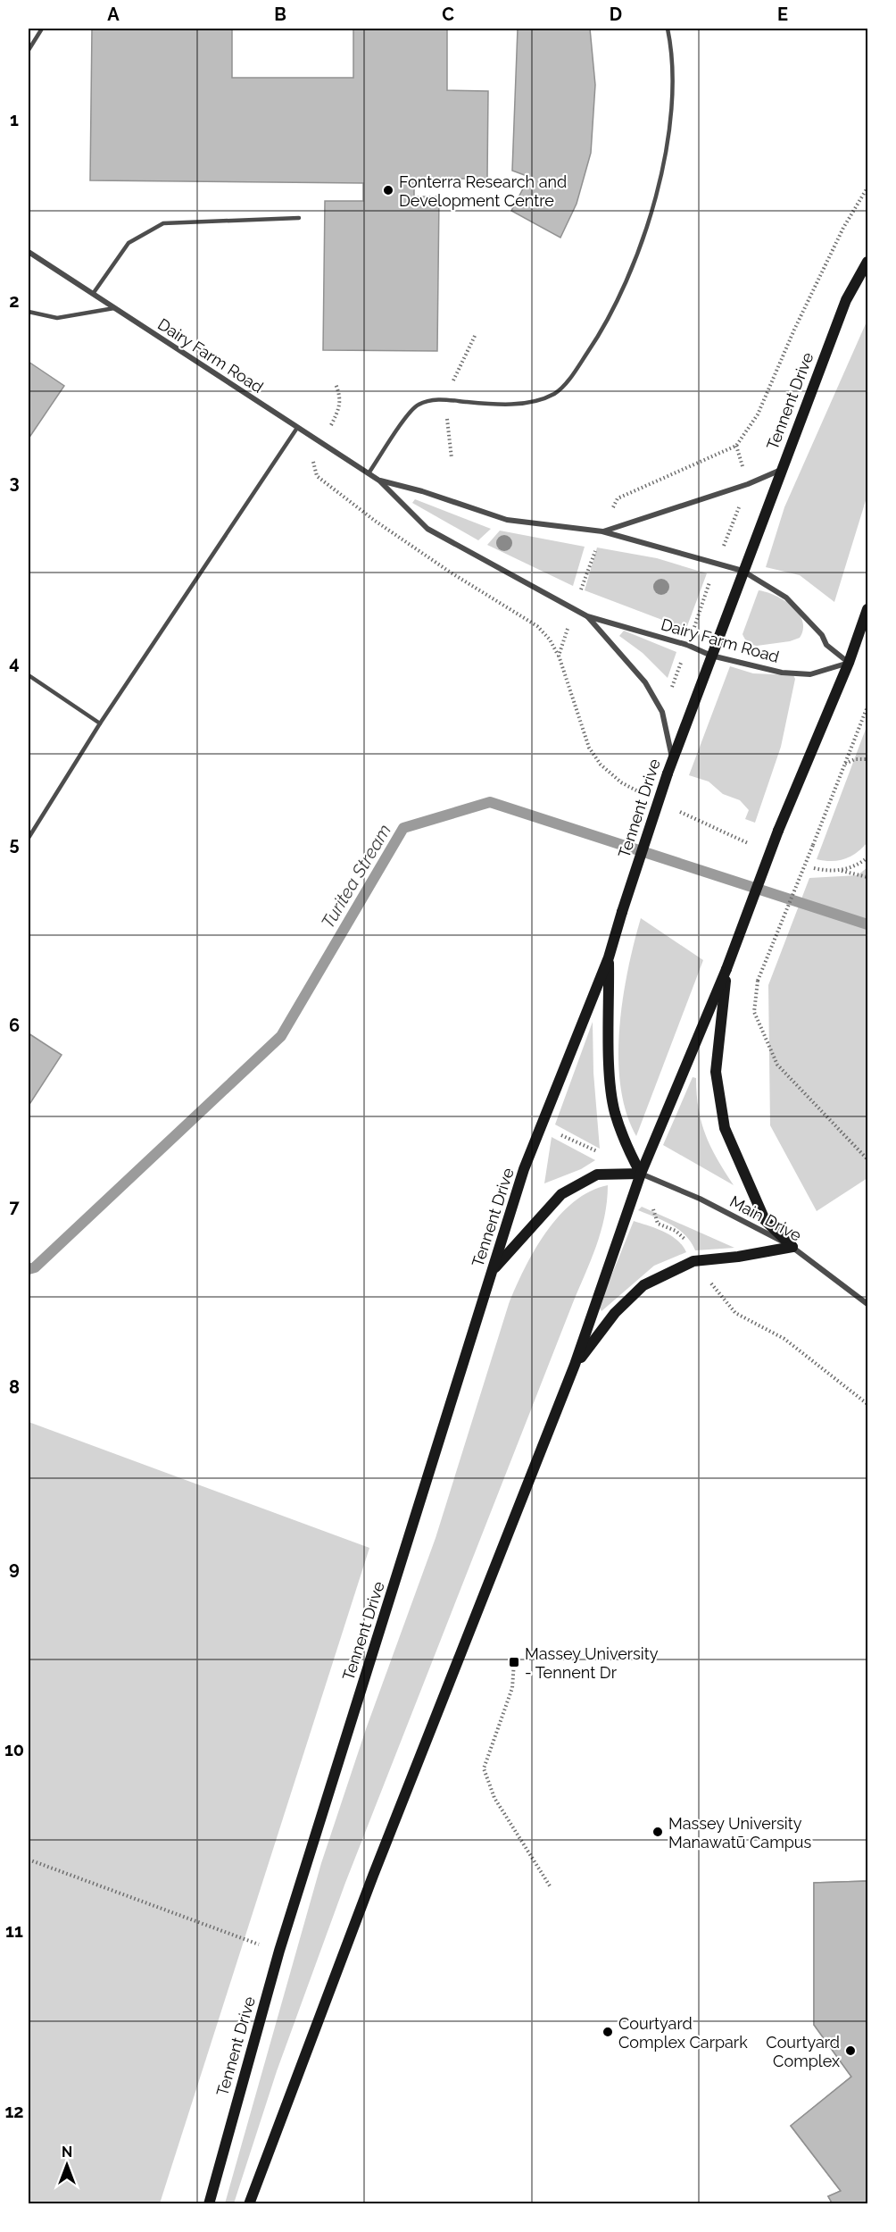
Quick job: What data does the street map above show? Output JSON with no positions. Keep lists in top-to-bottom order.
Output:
{
  "streets": {
    "main road": ["Tennent Drive"],
    "street": ["Dairy Farm Road", "Main Drive"]
  },
  "crossings": [
    ["Dairy Farm Road", "Tennent Drive"]
  ],
  "water": ["Turitea Stream"],
  "places": {
    "other": [
      "Fonterra Research and Development Centre",
      "Massey University Manawatū Campus",
      "Courtyard Complex Carpark",
      "Courtyard Complex"
    ],
    "transit": ["Massey University - Tennent Dr"]
  },
  "north": "top",
  "grid": {
    "columns": [
      "A",
      "B",
      "C",
      "D",
      "E"
    ],
    "rows": [
      "1",
      "2",
      "3",
      "4",
      "5",
      "6",
      "7",
      "8",
      "9",
      "10",
      "11",
      "12"
    ]
  }
}
